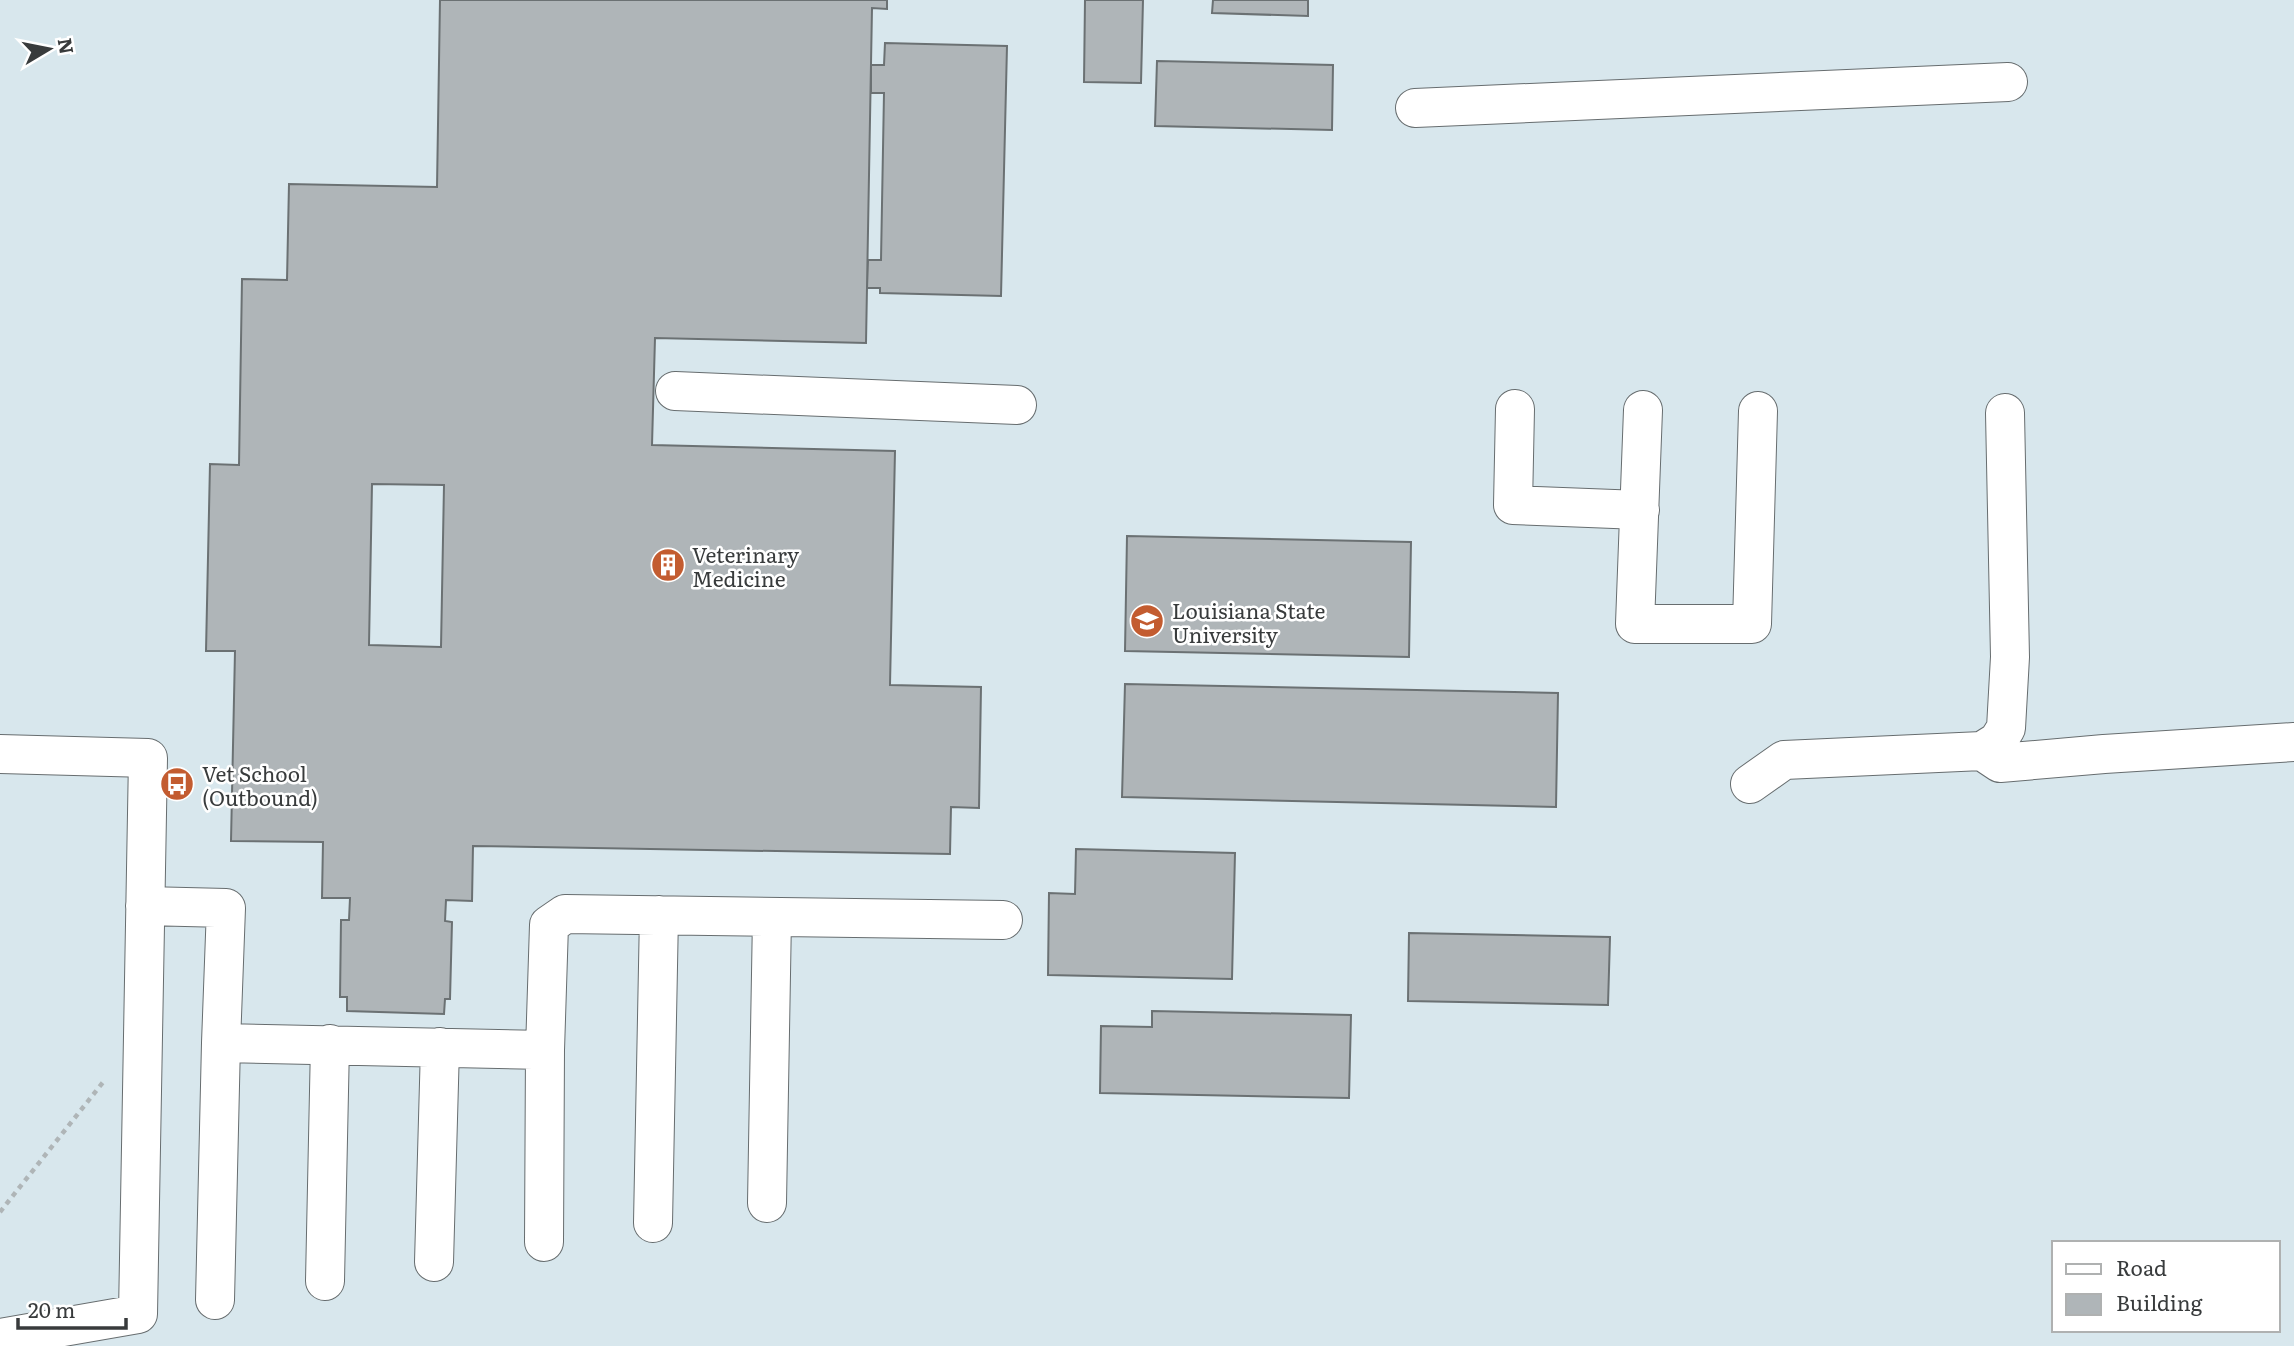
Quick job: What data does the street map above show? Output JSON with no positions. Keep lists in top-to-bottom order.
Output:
{
  "places": {
    "building": ["Veterinary Medicine"],
    "school or university": ["Louisiana State University"],
    "bus stop": ["Vet School (Outbound)"]
  },
  "legend": ["Road", "Building"],
  "scale_bar": "20 m",
  "north": "right"
}
